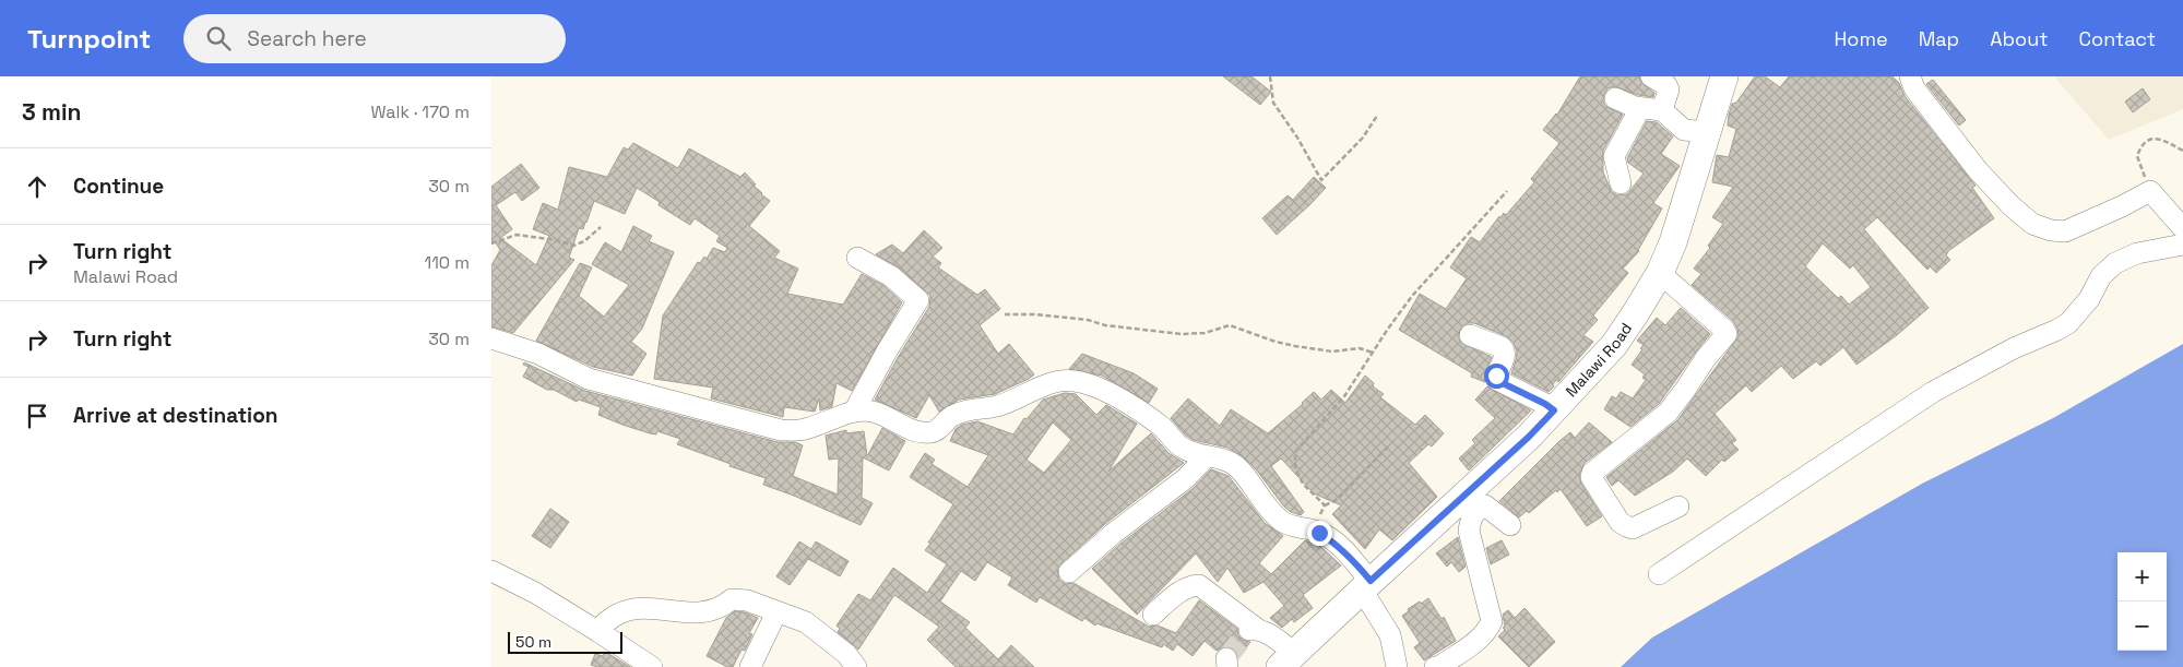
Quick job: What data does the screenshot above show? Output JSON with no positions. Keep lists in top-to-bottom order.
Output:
{
  "streets": {
    "main road": ["Malawi Road"]
  },
  "scale_bar": "50 m",
  "page": {
    "header": "Turnpoint",
    "search": "Search here",
    "nav": [
      "Home",
      "Map",
      "About",
      "Contact"
    ],
    "heading": ["3 min", "Walk · 170 m"],
    "list": [
      ["Continue", "30 m"],
      ["Turn right", "Malawi Road", "110 m"],
      ["Turn right", "30 m"],
      "Arrive at destination"
    ],
    "map_buttons": ["+", "−"],
    "scale": "50 m"
  }
}
